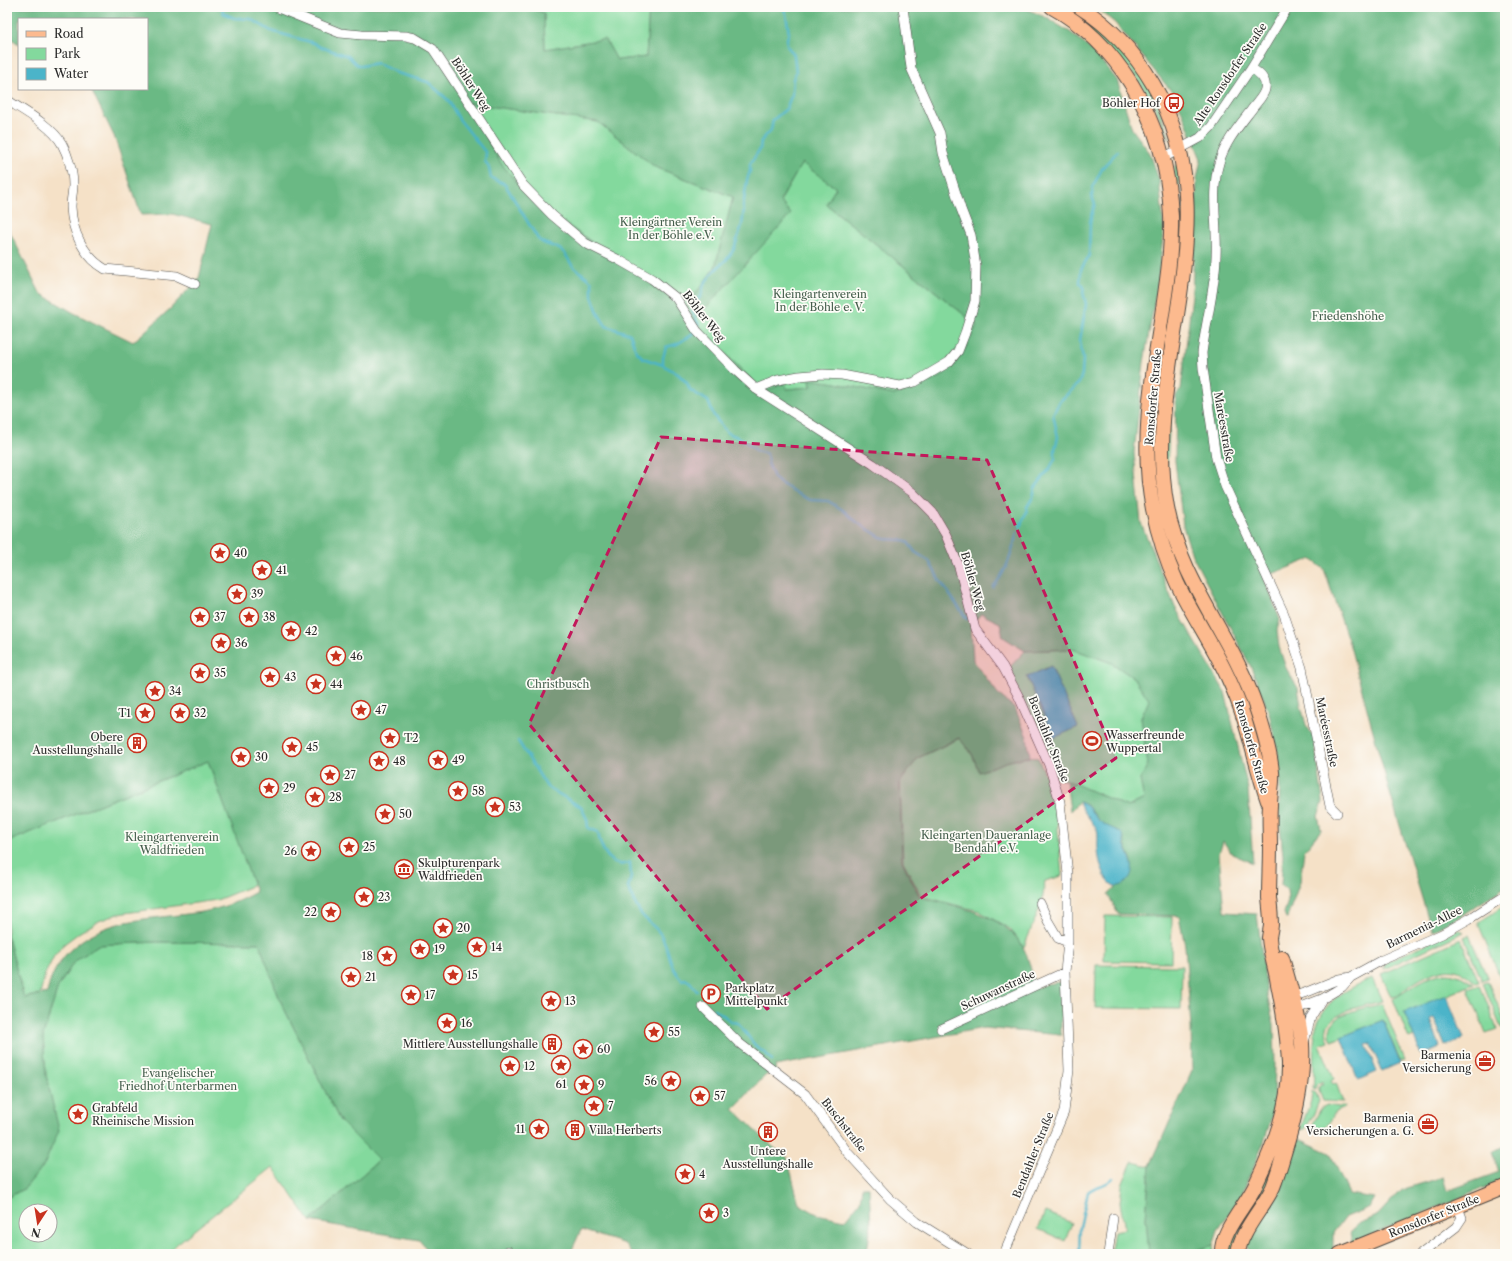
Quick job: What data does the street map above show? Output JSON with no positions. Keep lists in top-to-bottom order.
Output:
{
  "streets": {
    "main road": ["Ronsdorfer Straße"],
    "street": [
      "Alte Ronsdorfer Straße",
      "Böhler Weg",
      "Maréesstraße",
      "Bendahler Straße",
      "Barmenia-Allee",
      "Schuwanstraße",
      "Buschstraße"
    ]
  },
  "crossings": [
    ["Alte Ronsdorfer Straße", "Ronsdorfer Straße"],
    ["Alte Ronsdorfer Straße", "Maréesstraße"],
    ["Böhler Weg", "Bendahler Straße"],
    ["Ronsdorfer Straße", "Barmenia-Allee"],
    ["Bendahler Straße", "Schuwanstraße"]
  ],
  "parks": [
    "Kleingärtner Verein In der Böhle e.V.",
    "Kleingartenverein In der Böhle e. V.",
    "Friedenshöhe",
    "Christbusch",
    "Kleingarten Daueranlage Bendahl e.V.",
    "Kleingartenverein Waldfrieden",
    "Evangelischer Friedhof Unterbarmen"
  ],
  "places": {
    "bus stop": ["Böhler Hof"],
    "place": [
      "40",
      "41",
      "39",
      "37",
      "38",
      "42",
      "36",
      "46",
      "35",
      "43",
      "44",
      "34",
      "47",
      "T1",
      "32",
      "T2",
      "45",
      "30",
      "49",
      "48",
      "27",
      "29",
      "58",
      "28",
      "53",
      "50",
      "25",
      "26",
      "23",
      "22",
      "20",
      "14",
      "19",
      "18",
      "15",
      "21",
      "17",
      "13",
      "16",
      "55",
      "60",
      "61",
      "12",
      "56",
      "9",
      "57",
      "7",
      "Grabfeld Rheinische Mission",
      "11",
      "4",
      "3"
    ],
    "sports": ["Wasserfreunde Wuppertal"],
    "building": [
      "Obere Ausstellungshalle",
      "Mittlere Ausstellungshalle",
      "Villa Herberts",
      "Untere Ausstellungshalle"
    ],
    "museum": ["Skulpturenpark Waldfrieden"],
    "parking": ["Parkplatz Mittelpunkt"],
    "office": ["Barmenia Versicherung", "Barmenia Versicherungen a. G."]
  },
  "legend": ["Road", "Park", "Water"],
  "north": "bottom"
}
